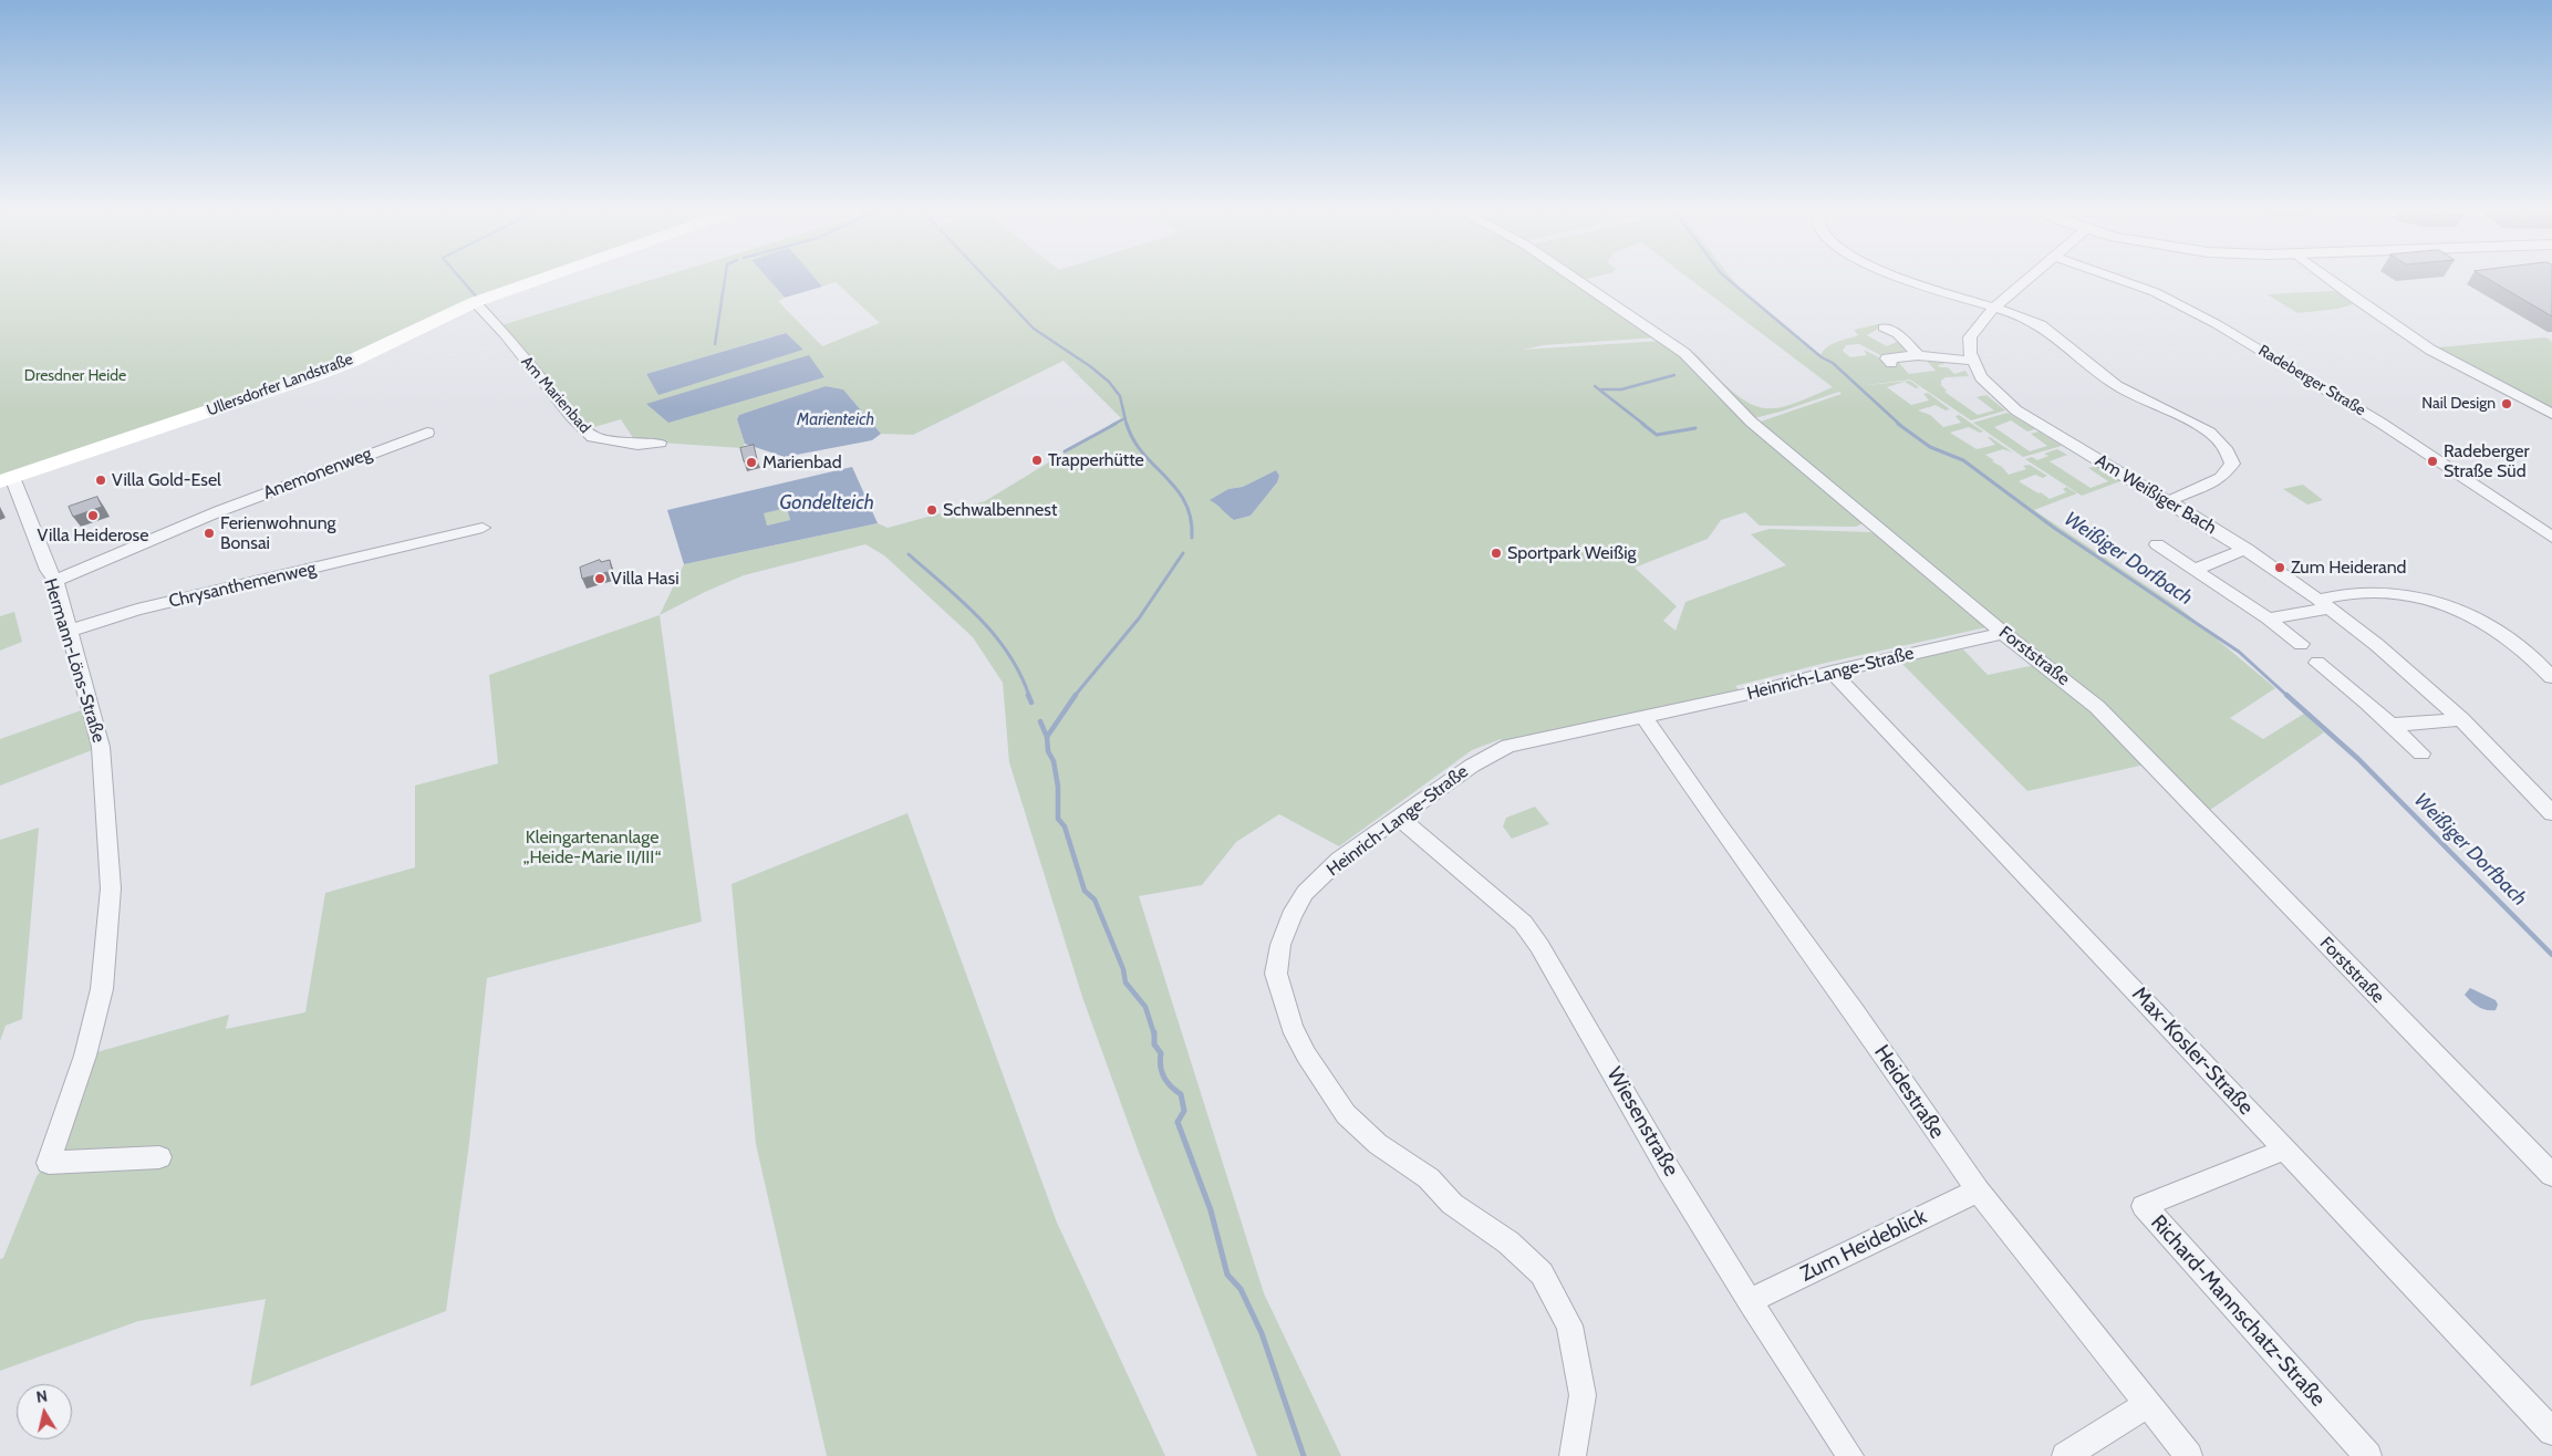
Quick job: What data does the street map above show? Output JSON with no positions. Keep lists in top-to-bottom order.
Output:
{
  "streets": {
    "main road": ["Ullersdorfer Landstraße"],
    "street": [
      "Radeberger Straße",
      "Am Marienbad",
      "Anemonenweg",
      "Am Weißiger Bach",
      "Chrysanthemenweg",
      "Forststraße",
      "Hermann-Löns-Straße",
      "Heinrich-Lange-Straße",
      "Max-Kosler-Straße",
      "Heidestraße",
      "Wiesenstraße",
      "Zum Heideblick",
      "Richard-Mannschatz-Straße"
    ]
  },
  "crossings": [
    ["Ullersdorfer Landstraße", "Am Marienbad"],
    ["Ullersdorfer Landstraße", "Hermann-Löns-Straße"],
    ["Anemonenweg", "Hermann-Löns-Straße"],
    ["Chrysanthemenweg", "Hermann-Löns-Straße"],
    ["Forststraße", "Heinrich-Lange-Straße"],
    ["Heinrich-Lange-Straße", "Max-Kosler-Straße"],
    ["Heinrich-Lange-Straße", "Heidestraße"],
    ["Heinrich-Lange-Straße", "Wiesenstraße"],
    ["Max-Kosler-Straße", "Richard-Mannschatz-Straße"],
    ["Heidestraße", "Zum Heideblick"],
    ["Wiesenstraße", "Zum Heideblick"]
  ],
  "water": ["Marienteich", "Gondelteich", "Weißiger Dorfbach"],
  "parks": ["Dresdner Heide", "Kleingartenanlage „Heide-Marie II/III“"],
  "places": [
    "Nail Design",
    "Trapperhütte",
    "Radeberger Straße Süd",
    "Marienbad",
    "Villa Gold-Esel",
    "Schwalbennest",
    "Villa Heiderose",
    "Ferienwohnung Bonsai",
    "Sportpark Weißig",
    "Zum Heiderand",
    "Villa Hasi"
  ],
  "north": "top"
}
